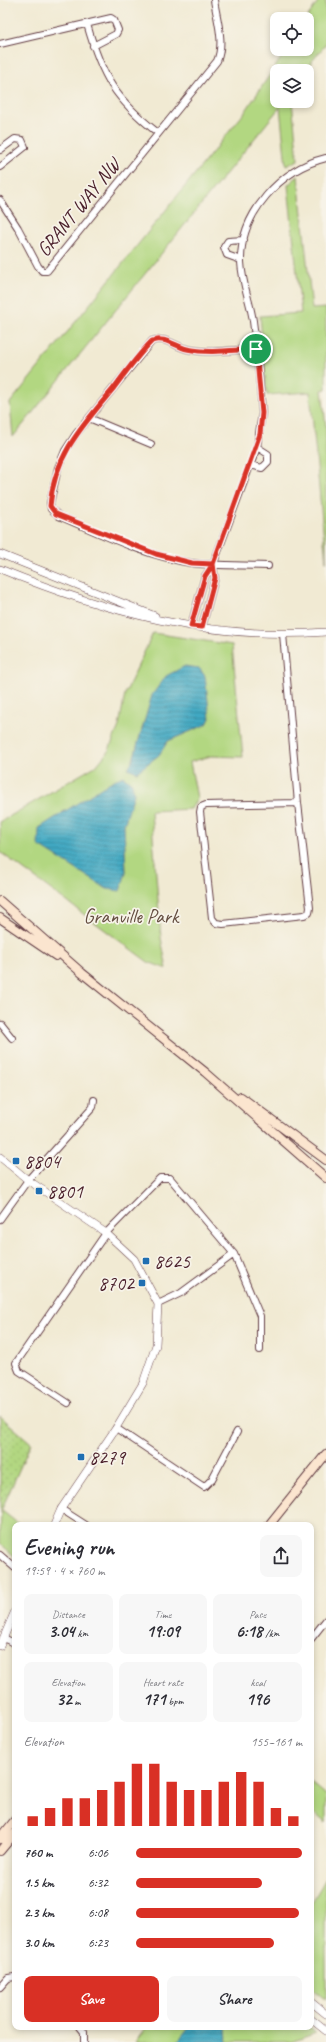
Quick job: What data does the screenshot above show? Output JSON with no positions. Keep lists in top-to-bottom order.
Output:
{
  "streets": {
    "street": ["GRANT WAY NW"]
  },
  "parks": ["Granville Park"],
  "places": {
    "transit": [
      "8804",
      "8801",
      "8625",
      "8702",
      "8279"
    ]
  },
  "page": {
    "heading": ["Evening run", "19:59 · 4 × 760 m"],
    "stats": [
      ["Distance", "3.04 km"],
      ["Time", "19:09"],
      ["Pace", "6:18 /km"],
      ["Elevation", "32 m"],
      ["Heart rate", "171 bpm"],
      ["kcal", "196"]
    ],
    "chart": ["Elevation", "155–161 m"],
    "list": [
      {
        "name": "760 m",
        "note": "6:06"
      },
      {
        "name": "1.5 km",
        "note": "6:32"
      },
      {
        "name": "2.3 km",
        "note": "6:08"
      },
      {
        "name": "3.0 km",
        "note": "6:23"
      }
    ],
    "buttons": ["Save", "Share"]
  }
}
